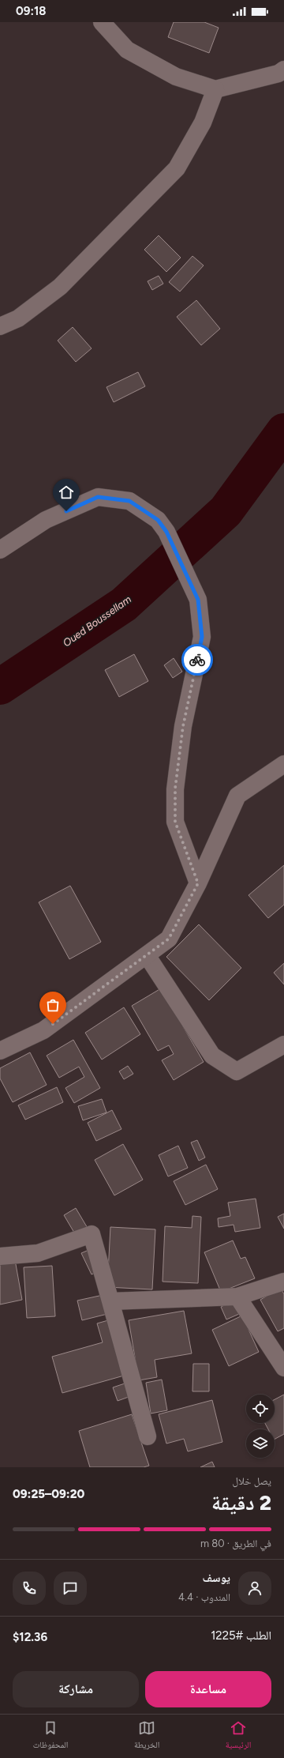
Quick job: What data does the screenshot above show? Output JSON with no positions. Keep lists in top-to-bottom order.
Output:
{
  "water": ["Oued Boussellam"],
  "page": {
    "status": "09:18",
    "heading": ["2 دقيقة", "يصل خلال", "09:20–09:25"],
    "panel": [
      "يوسف",
      "المندوب · 4.4",
      "الطلب #1225",
      "$12.36"
    ],
    "bar": "في الطريق · 80 m",
    "buttons": ["مساعدة", "مشاركة"],
    "tabs": ["الرئيسية", "الخريطة", "المحفوظات"]
  }
}
